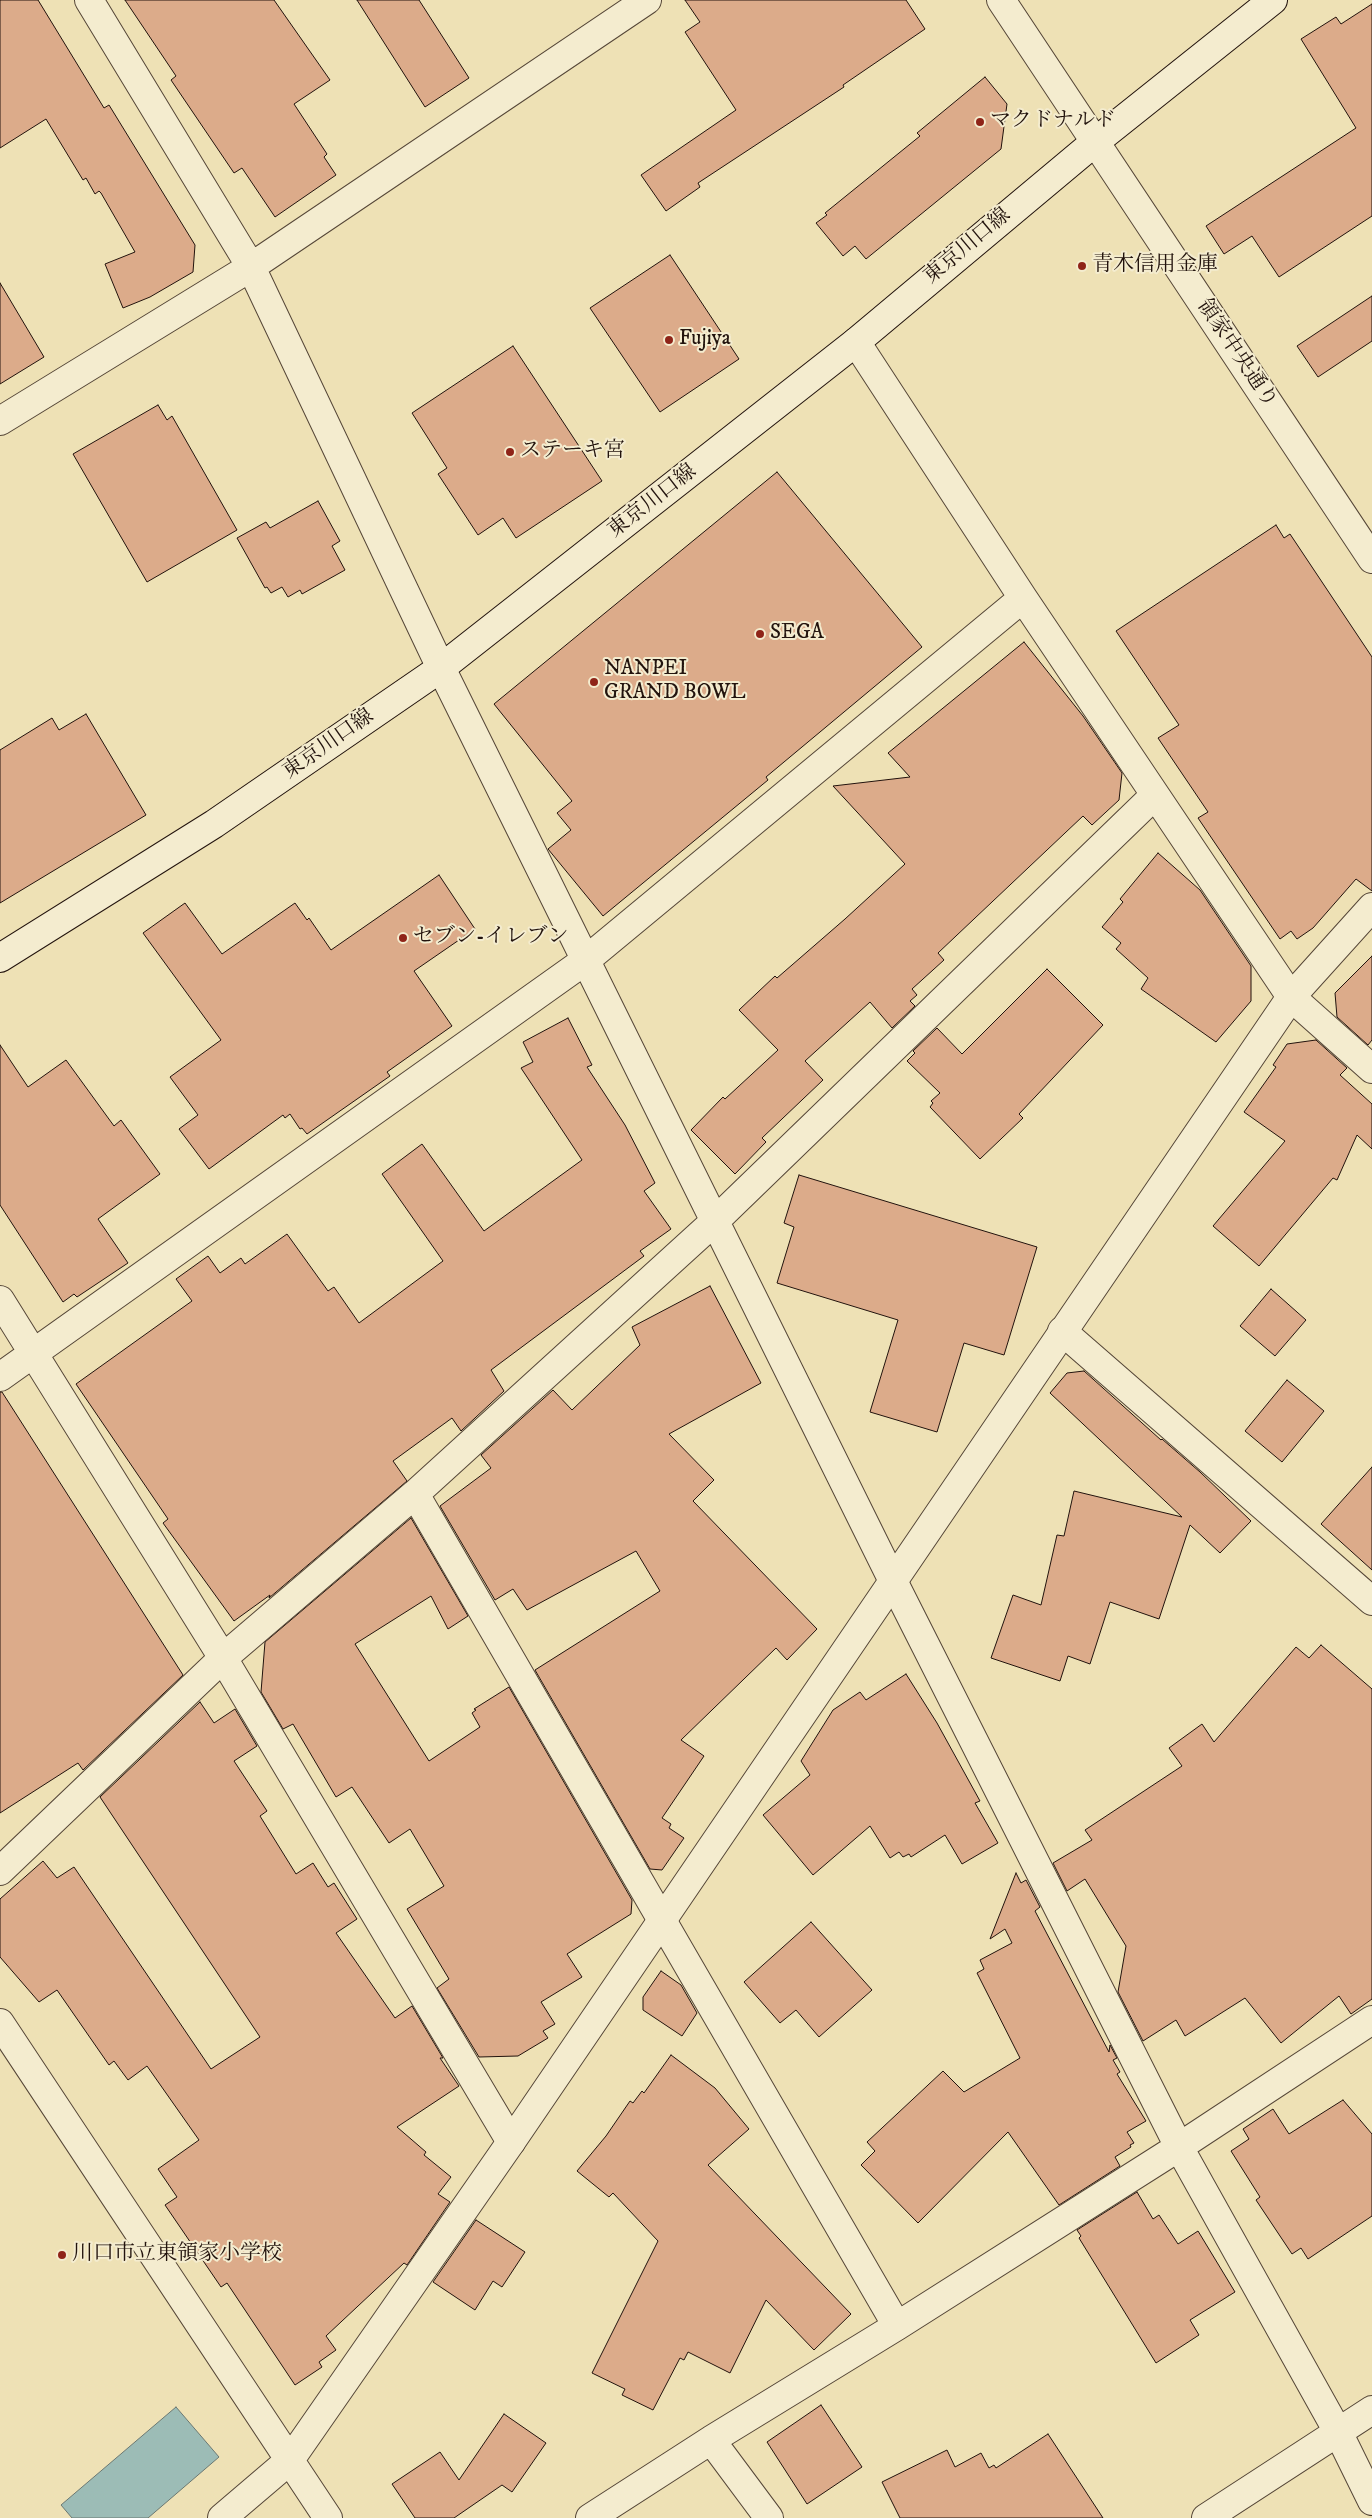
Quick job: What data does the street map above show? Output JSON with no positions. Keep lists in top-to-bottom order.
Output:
{
  "streets": {
    "street": ["東京川口線", "領家中央通り"]
  },
  "crossings": [
    ["東京川口線", "領家中央通り"]
  ],
  "places": [
    "マクドナルド",
    "青木信用金庫",
    "Fujiya",
    "ステーキ宮",
    "SEGA",
    "NANPEI GRAND BOWL",
    "セブン-イレブン",
    "川口市立東領家小学校"
  ]
}
